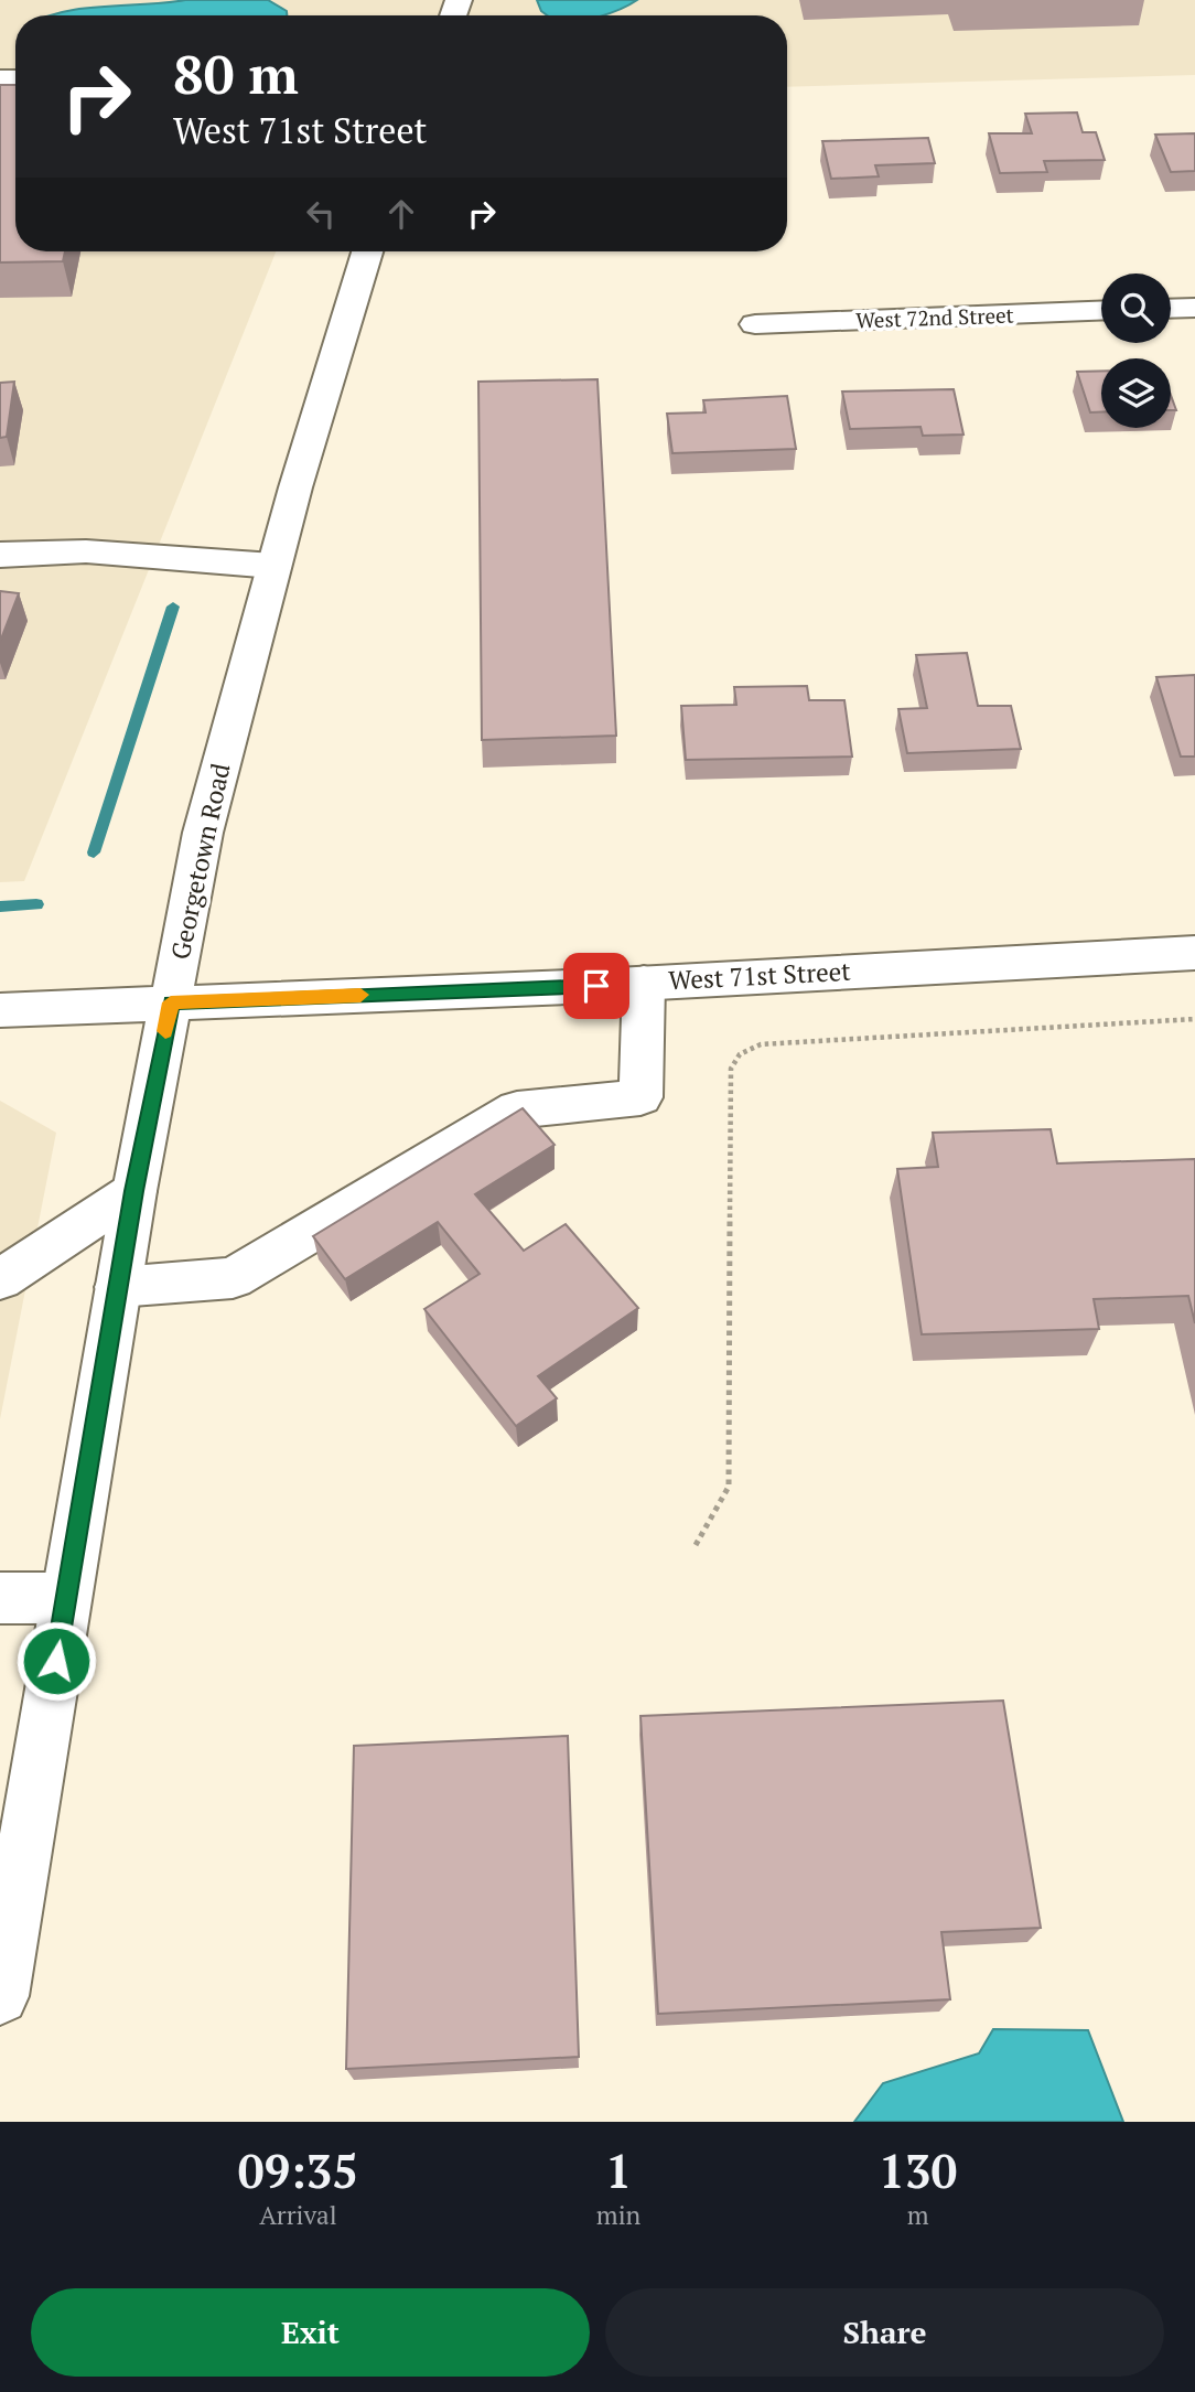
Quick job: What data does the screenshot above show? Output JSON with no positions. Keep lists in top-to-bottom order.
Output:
{
  "streets": {
    "main road": ["West 72nd Street", "Georgetown Road", "West 71st Street"]
  },
  "crossings": [
    ["Georgetown Road", "West 71st Street"]
  ],
  "page": {
    "turn": ["80 m", "West 71st Street"],
    "eta": [
      "09:35",
      "Arrival",
      "1",
      "min",
      "130",
      "m"
    ],
    "buttons": ["Exit", "Share"]
  }
}
